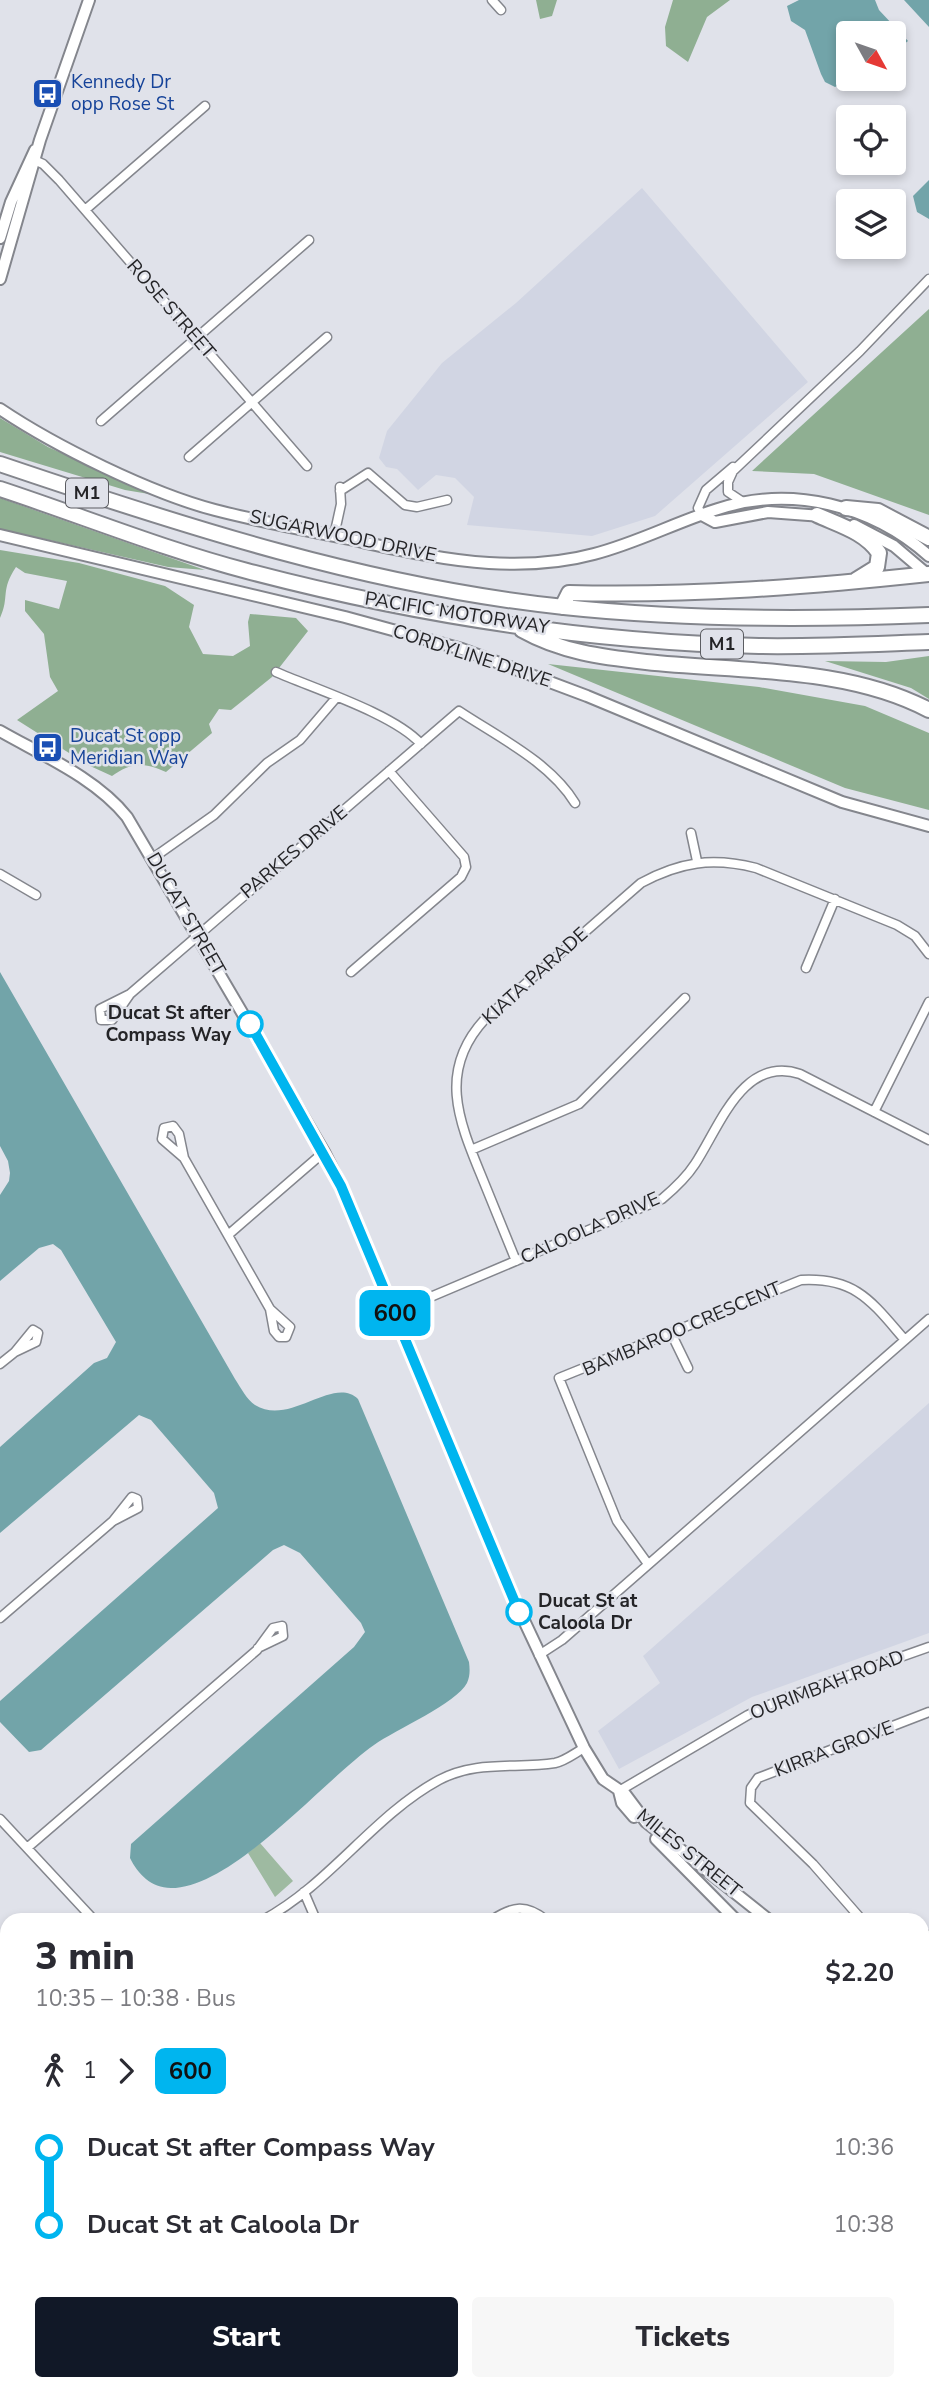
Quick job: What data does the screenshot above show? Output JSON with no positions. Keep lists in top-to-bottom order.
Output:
{
  "streets": {
    "highway": ["M1", "PACIFIC MOTORWAY"],
    "street": [
      "ROSE STREET",
      "SUGARWOOD DRIVE",
      "CORDYLINE DRIVE",
      "PARKES DRIVE",
      "DUCAT STREET",
      "KIATA PARADE",
      "CALOOLA DRIVE",
      "BAMBAROO CRESCENT",
      "OURIMBAH ROAD",
      "KIRRA GROVE",
      "MILES STREET"
    ]
  },
  "crossings": [
    ["PARKES DRIVE", "DUCAT STREET"],
    ["DUCAT STREET", "CALOOLA DRIVE"],
    ["DUCAT STREET", "OURIMBAH ROAD"],
    ["DUCAT STREET", "MILES STREET"],
    ["KIATA PARADE", "CALOOLA DRIVE"],
    ["OURIMBAH ROAD", "MILES STREET"]
  ],
  "places": {
    "bus stop": ["Kennedy Dr opp Rose St", "Ducat St opp Meridian Way"],
    "other": ["Ducat St after Compass Way", "Ducat St at Caloola Dr"]
  },
  "lines": ["bus line 600"],
  "north": "bottom right",
  "page": {
    "on_map": "600",
    "heading": ["3 min", "10:35 – 10:38 · Bus", "$2.20"],
    "legs": ["1", "600"],
    "list": [
      {
        "name": "Ducat St after Compass Way",
        "value": "10:36"
      },
      {
        "name": "Ducat St at Caloola Dr",
        "value": "10:38"
      }
    ],
    "buttons": ["Start", "Tickets"]
  }
}
